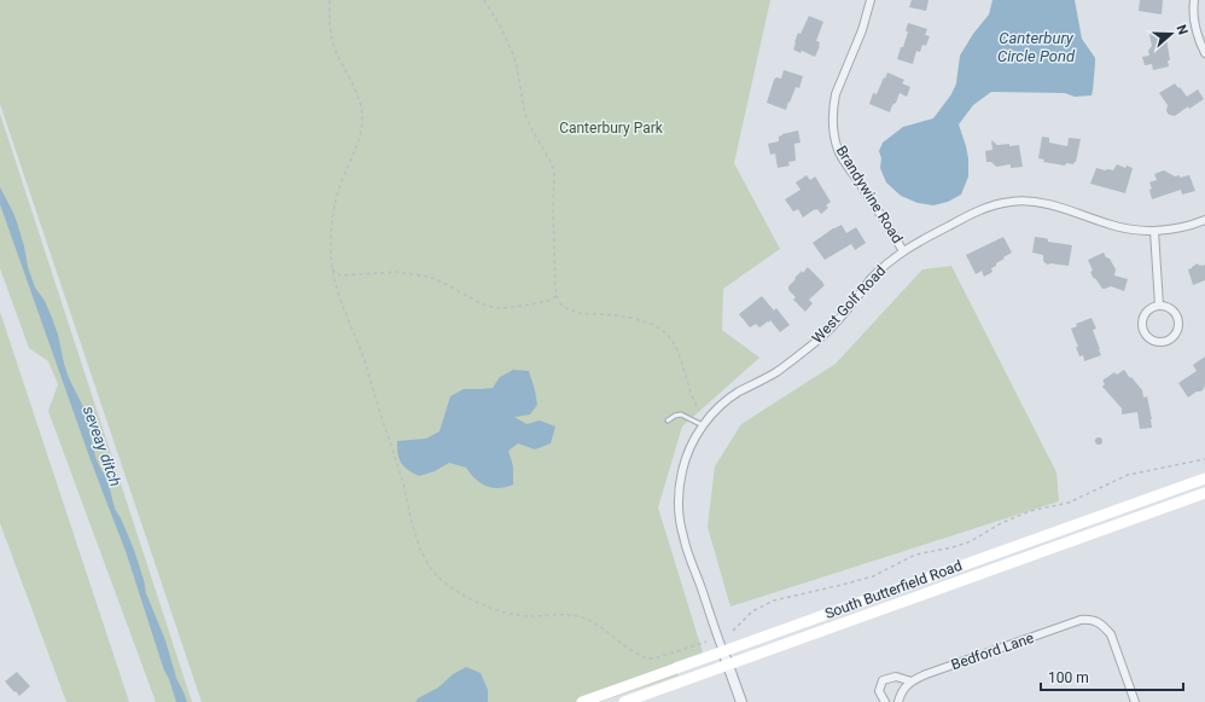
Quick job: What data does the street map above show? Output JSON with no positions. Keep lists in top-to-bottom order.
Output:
{
  "streets": {
    "main road": ["South Butterfield Road"],
    "street": ["Brandywine Road", "West Golf Road", "Bedford Lane"]
  },
  "crossings": [
    ["Brandywine Road", "West Golf Road"],
    ["West Golf Road", "South Butterfield Road"]
  ],
  "water": ["Canterbury Circle Pond", "seveay ditch"],
  "parks": ["Canterbury Park"],
  "scale_bar": "100 m",
  "north": "right"
}
